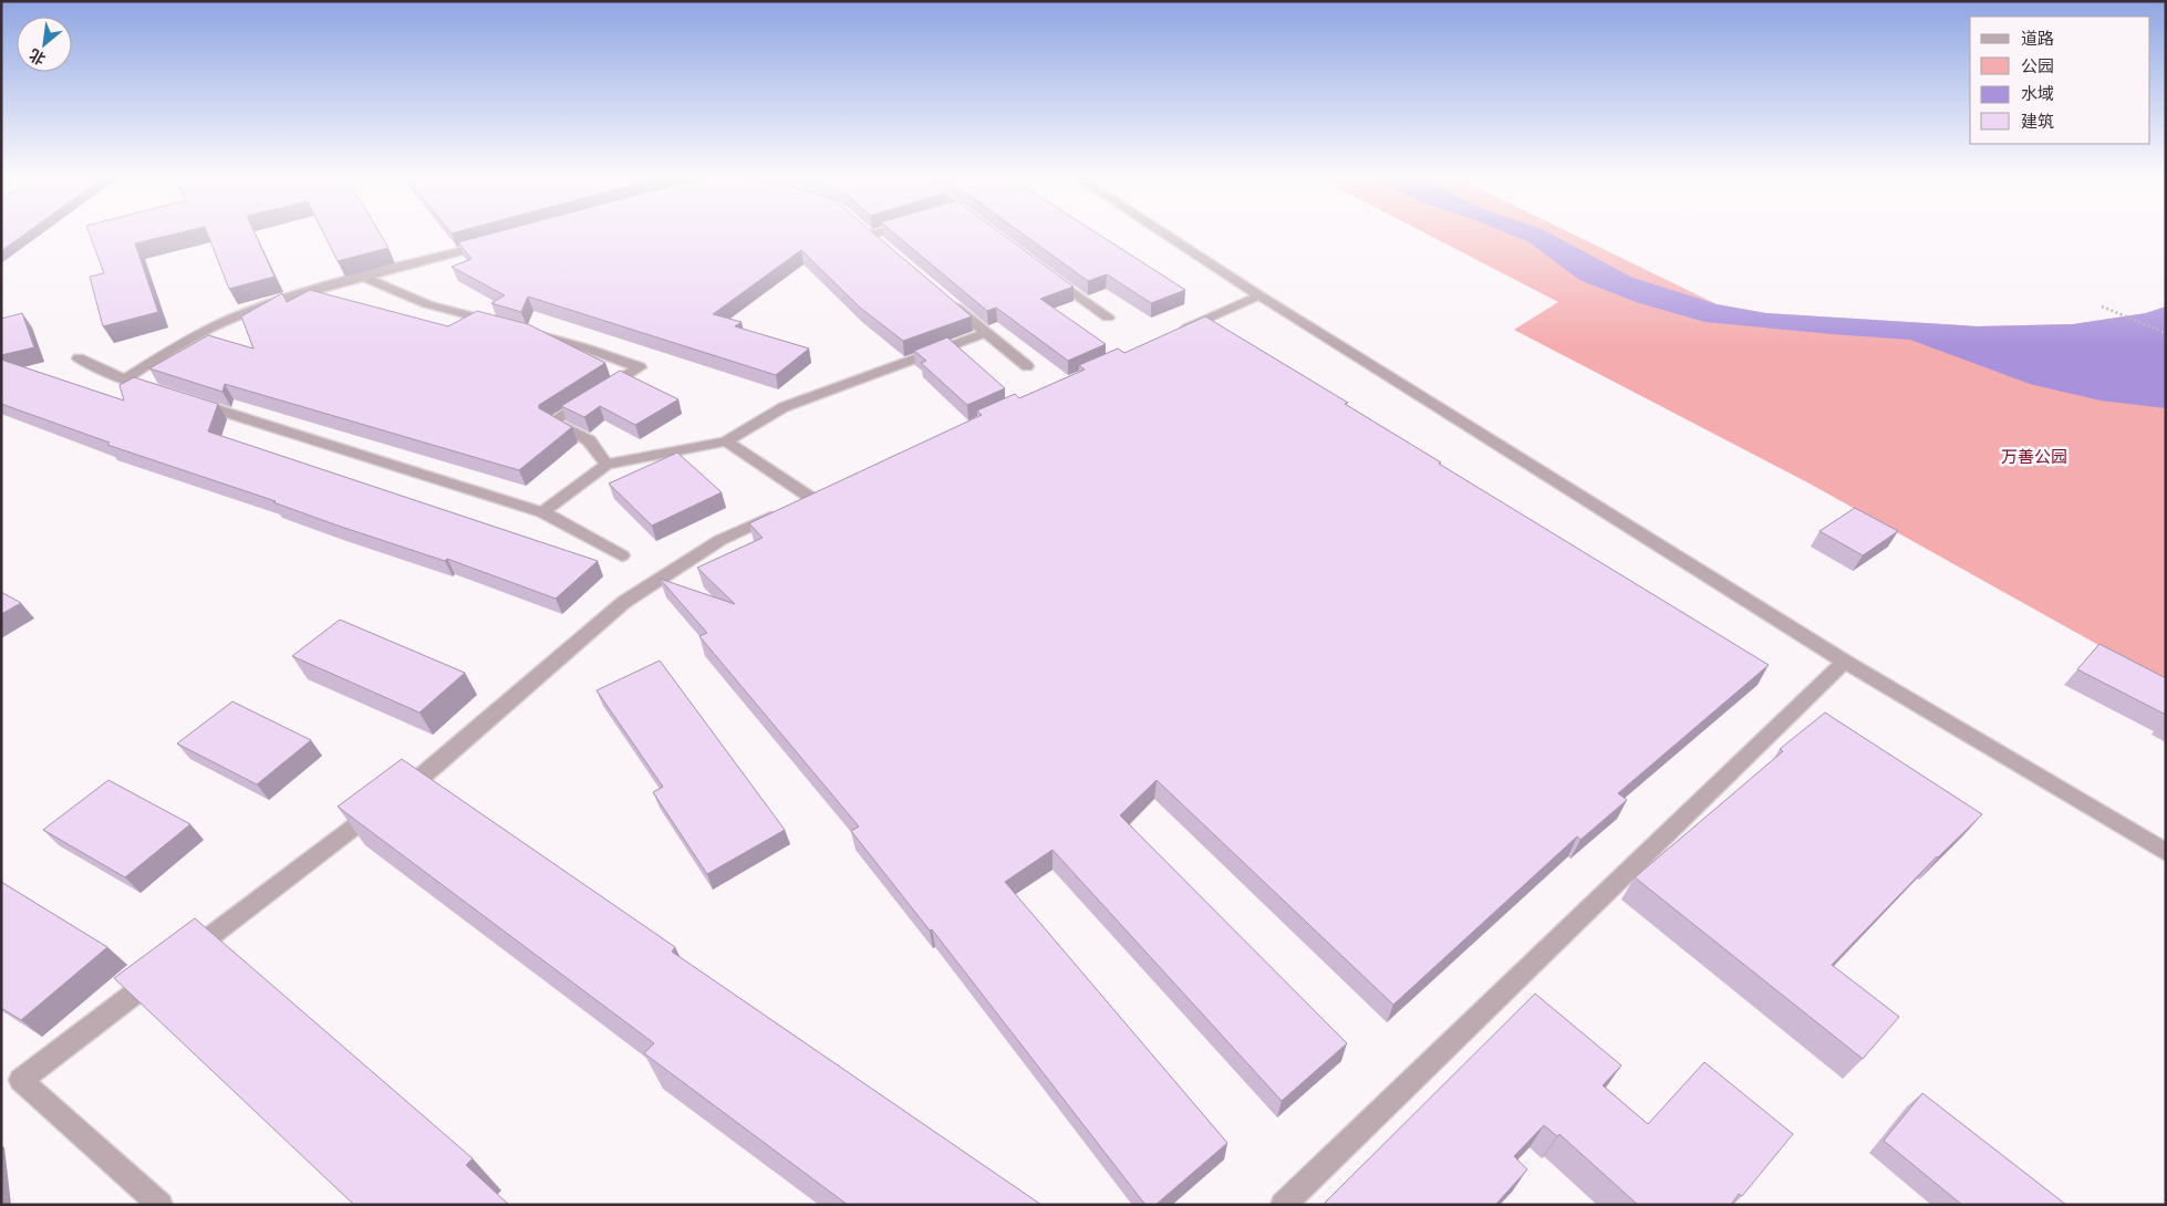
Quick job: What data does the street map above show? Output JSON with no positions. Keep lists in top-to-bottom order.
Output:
{
  "parks": ["万善公园"],
  "legend": [
    "道路",
    "公园",
    "水域",
    "建筑"
  ],
  "north": "bottom left"
}
